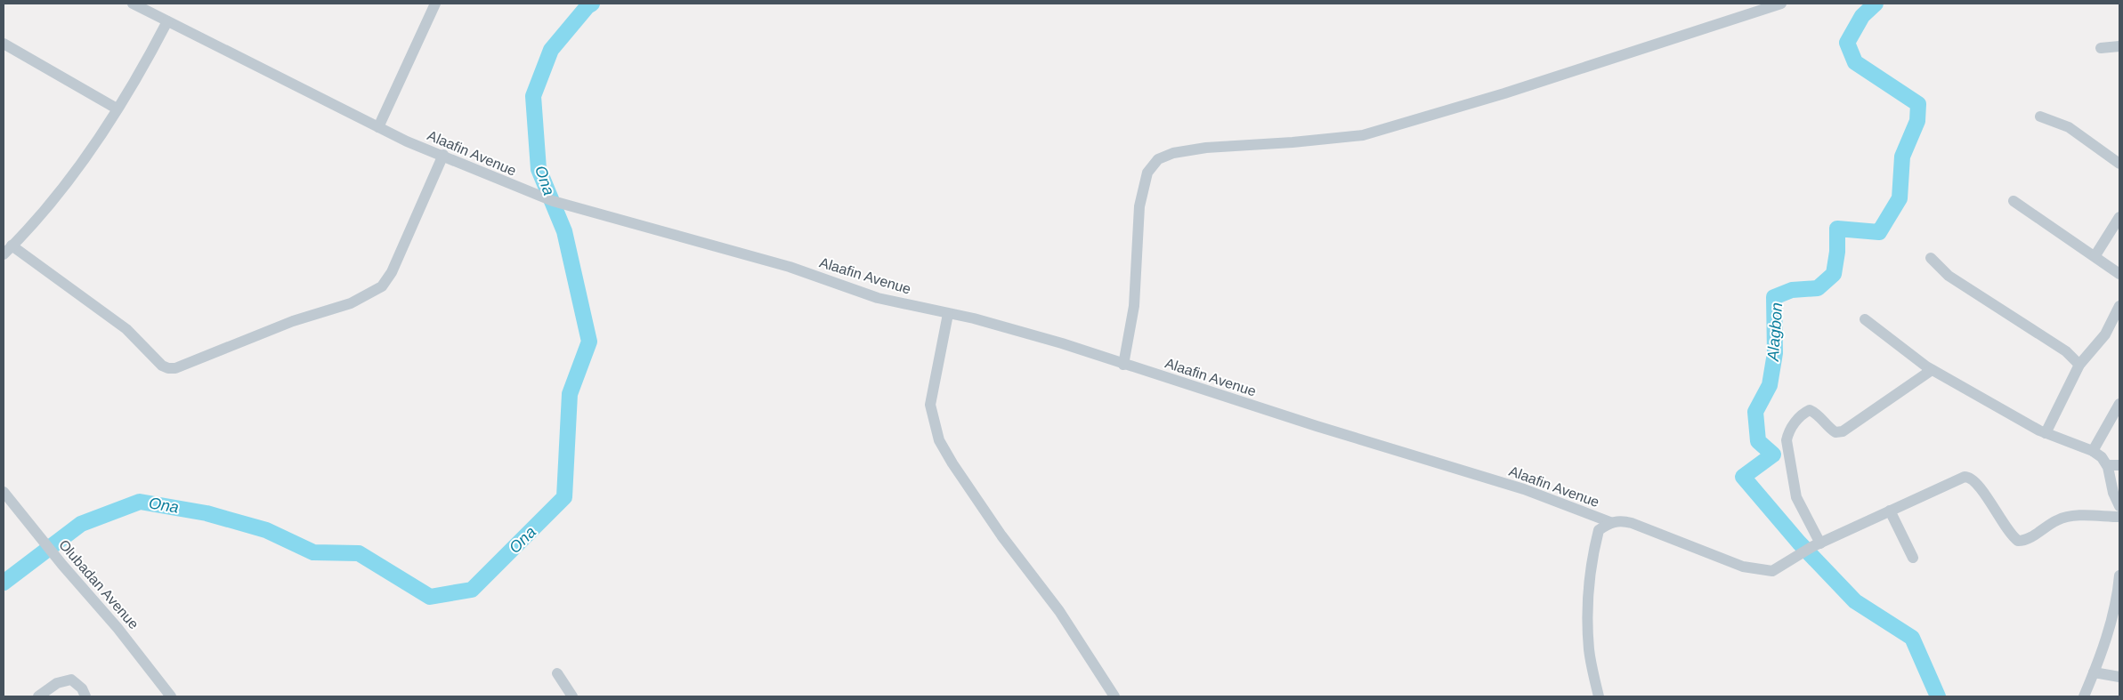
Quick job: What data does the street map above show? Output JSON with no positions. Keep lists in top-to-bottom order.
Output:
{
  "streets": {
    "street": ["Alaafin Avenue", "Olubadan Avenue"]
  },
  "water": ["Ona", "Alagbon"]
}
